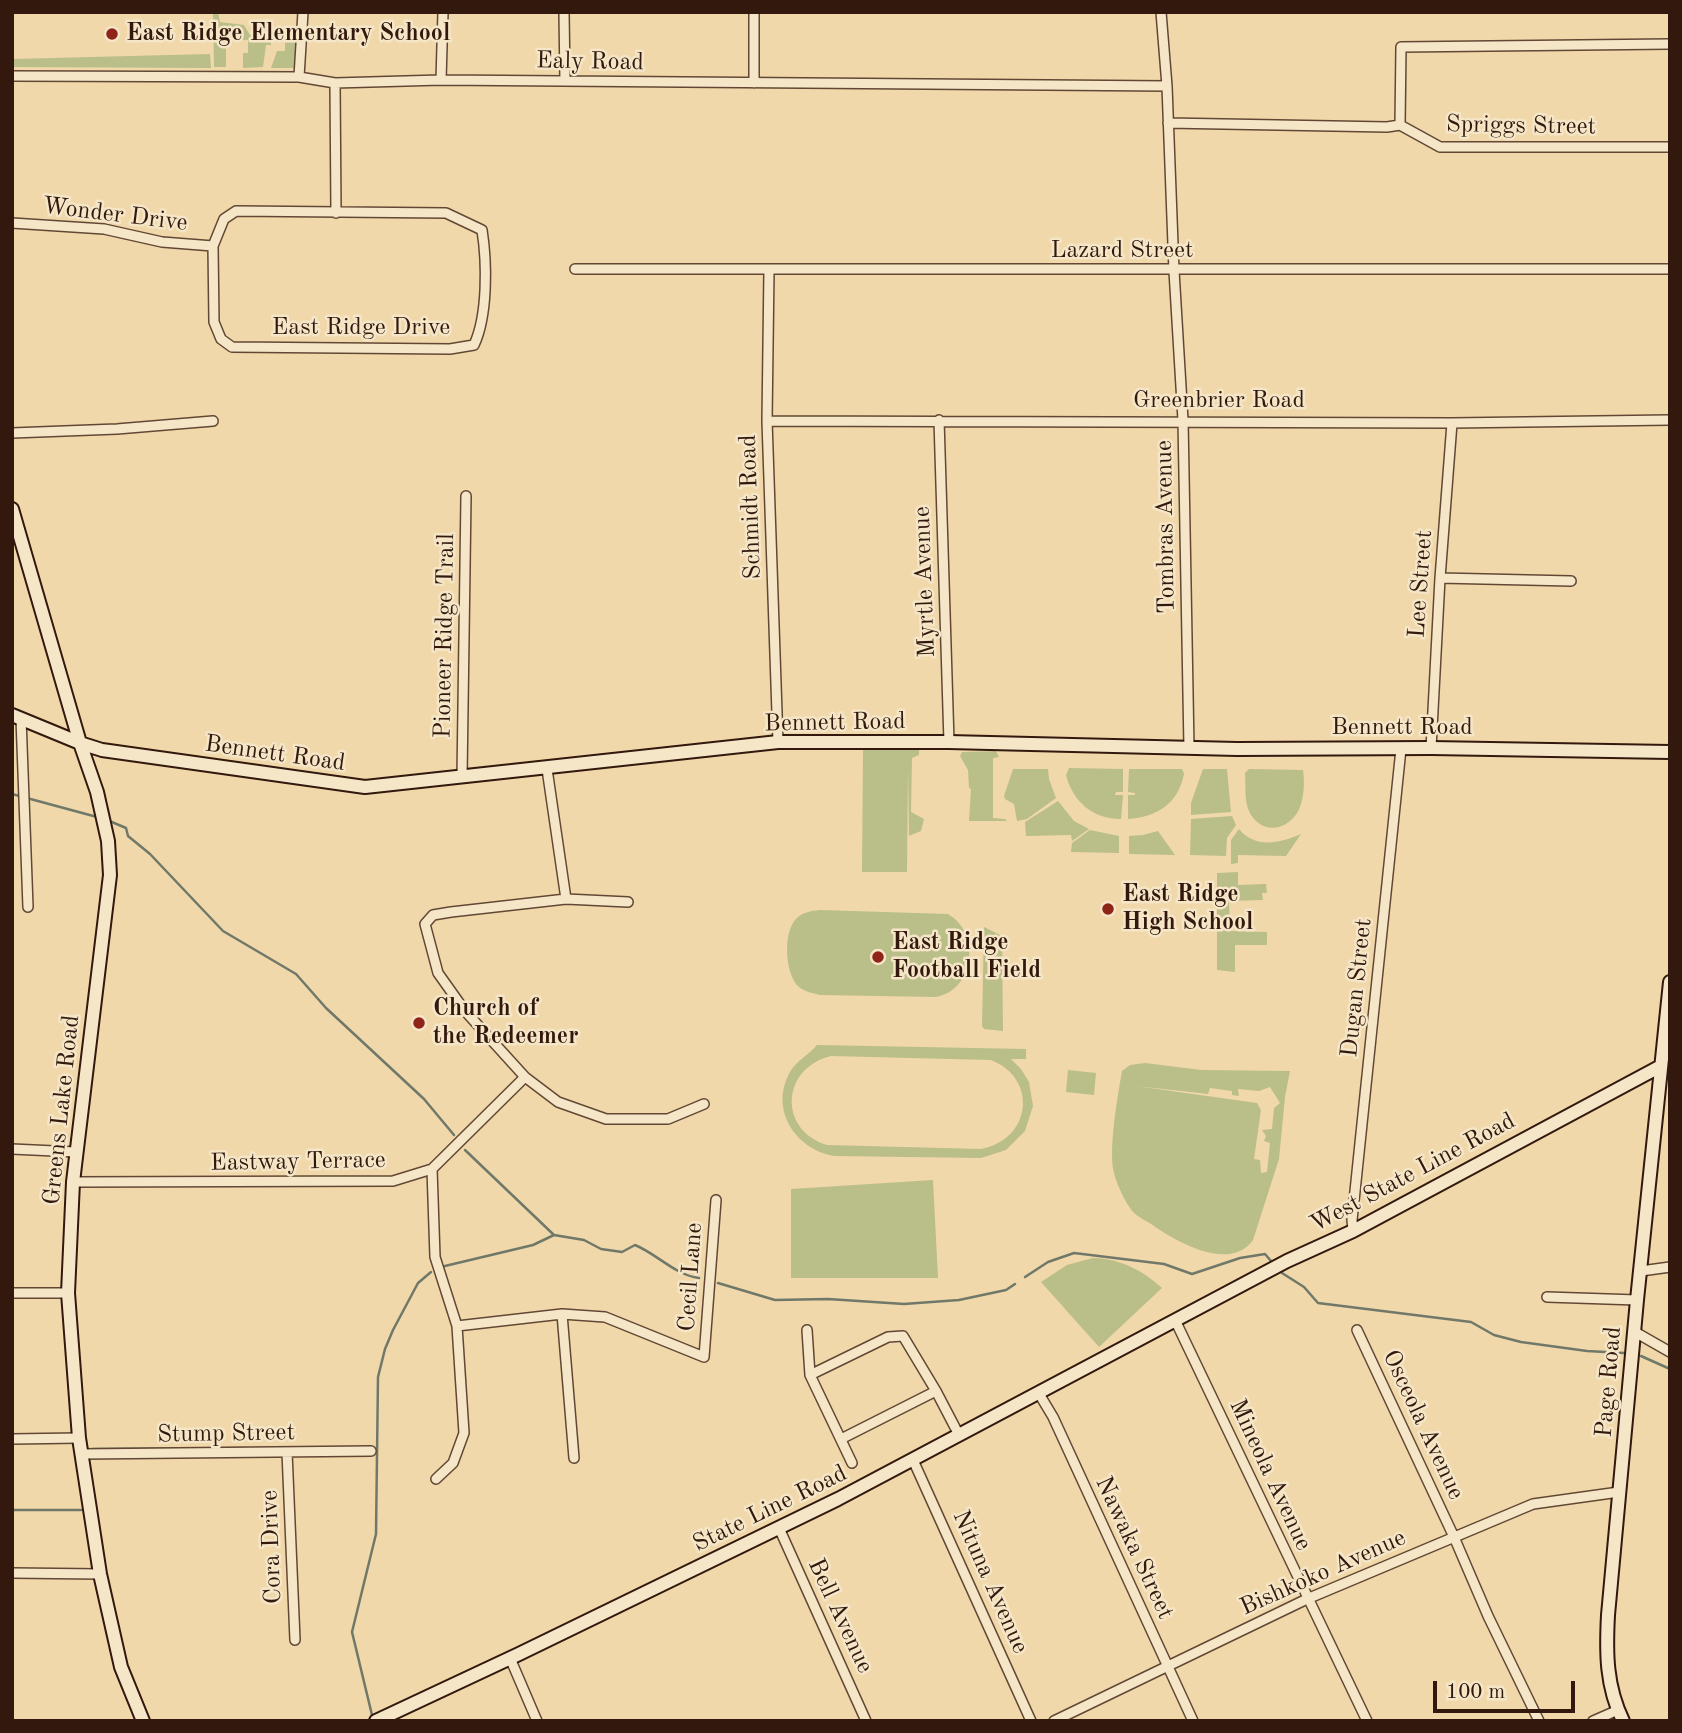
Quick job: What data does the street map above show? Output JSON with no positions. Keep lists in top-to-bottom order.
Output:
{
  "streets": {
    "street": [
      "Ealy Road",
      "Spriggs Street",
      "Wonder Drive",
      "Lazard Street",
      "East Ridge Drive",
      "Greenbrier Road",
      "Schmidt Road",
      "Tombras Avenue",
      "Myrtle Avenue",
      "Lee Street",
      "Pioneer Ridge Trail",
      "Bennett Road",
      "Dugan Street",
      "Greens Lake Road",
      "Eastway Terrace",
      "West State Line Road",
      "Cecil Lane",
      "Page Road",
      "Osceola Avenue",
      "Stump Street",
      "Mineola Avenue",
      "State Line Road",
      "Cora Drive",
      "Nawaka Street",
      "Bishkoko Avenue",
      "Nituna Avenue",
      "Bell Avenue"
    ]
  },
  "crossings": [
    ["Ealy Road", "Tombras Avenue"],
    ["Wonder Drive", "East Ridge Drive"],
    ["Lazard Street", "Schmidt Road"],
    ["Lazard Street", "Tombras Avenue"],
    ["Greenbrier Road", "Schmidt Road"],
    ["Greenbrier Road", "Tombras Avenue"],
    ["Greenbrier Road", "Myrtle Avenue"],
    ["Greenbrier Road", "Lee Street"],
    ["Schmidt Road", "Bennett Road"],
    ["Tombras Avenue", "Bennett Road"],
    ["Myrtle Avenue", "Bennett Road"],
    ["Lee Street", "Bennett Road"],
    ["Pioneer Ridge Trail", "Bennett Road"],
    ["Bennett Road", "Dugan Street"],
    ["Bennett Road", "Greens Lake Road"],
    ["Dugan Street", "West State Line Road"],
    ["Greens Lake Road", "Eastway Terrace"],
    ["Greens Lake Road", "Stump Street"],
    ["West State Line Road", "Page Road"],
    ["West State Line Road", "Mineola Avenue"],
    ["West State Line Road", "State Line Road"],
    ["Page Road", "Bishkoko Avenue"],
    ["Osceola Avenue", "Bishkoko Avenue"],
    ["Stump Street", "Cora Drive"],
    ["Mineola Avenue", "State Line Road"],
    ["Mineola Avenue", "Bishkoko Avenue"],
    ["State Line Road", "Nawaka Street"],
    ["State Line Road", "Nituna Avenue"],
    ["State Line Road", "Bell Avenue"],
    ["Nawaka Street", "Bishkoko Avenue"]
  ],
  "places": [
    "East Ridge Elementary School",
    "East Ridge High School",
    "East Ridge Football Field",
    "Church of the Redeemer"
  ],
  "scale_bar": "100 m"
}
